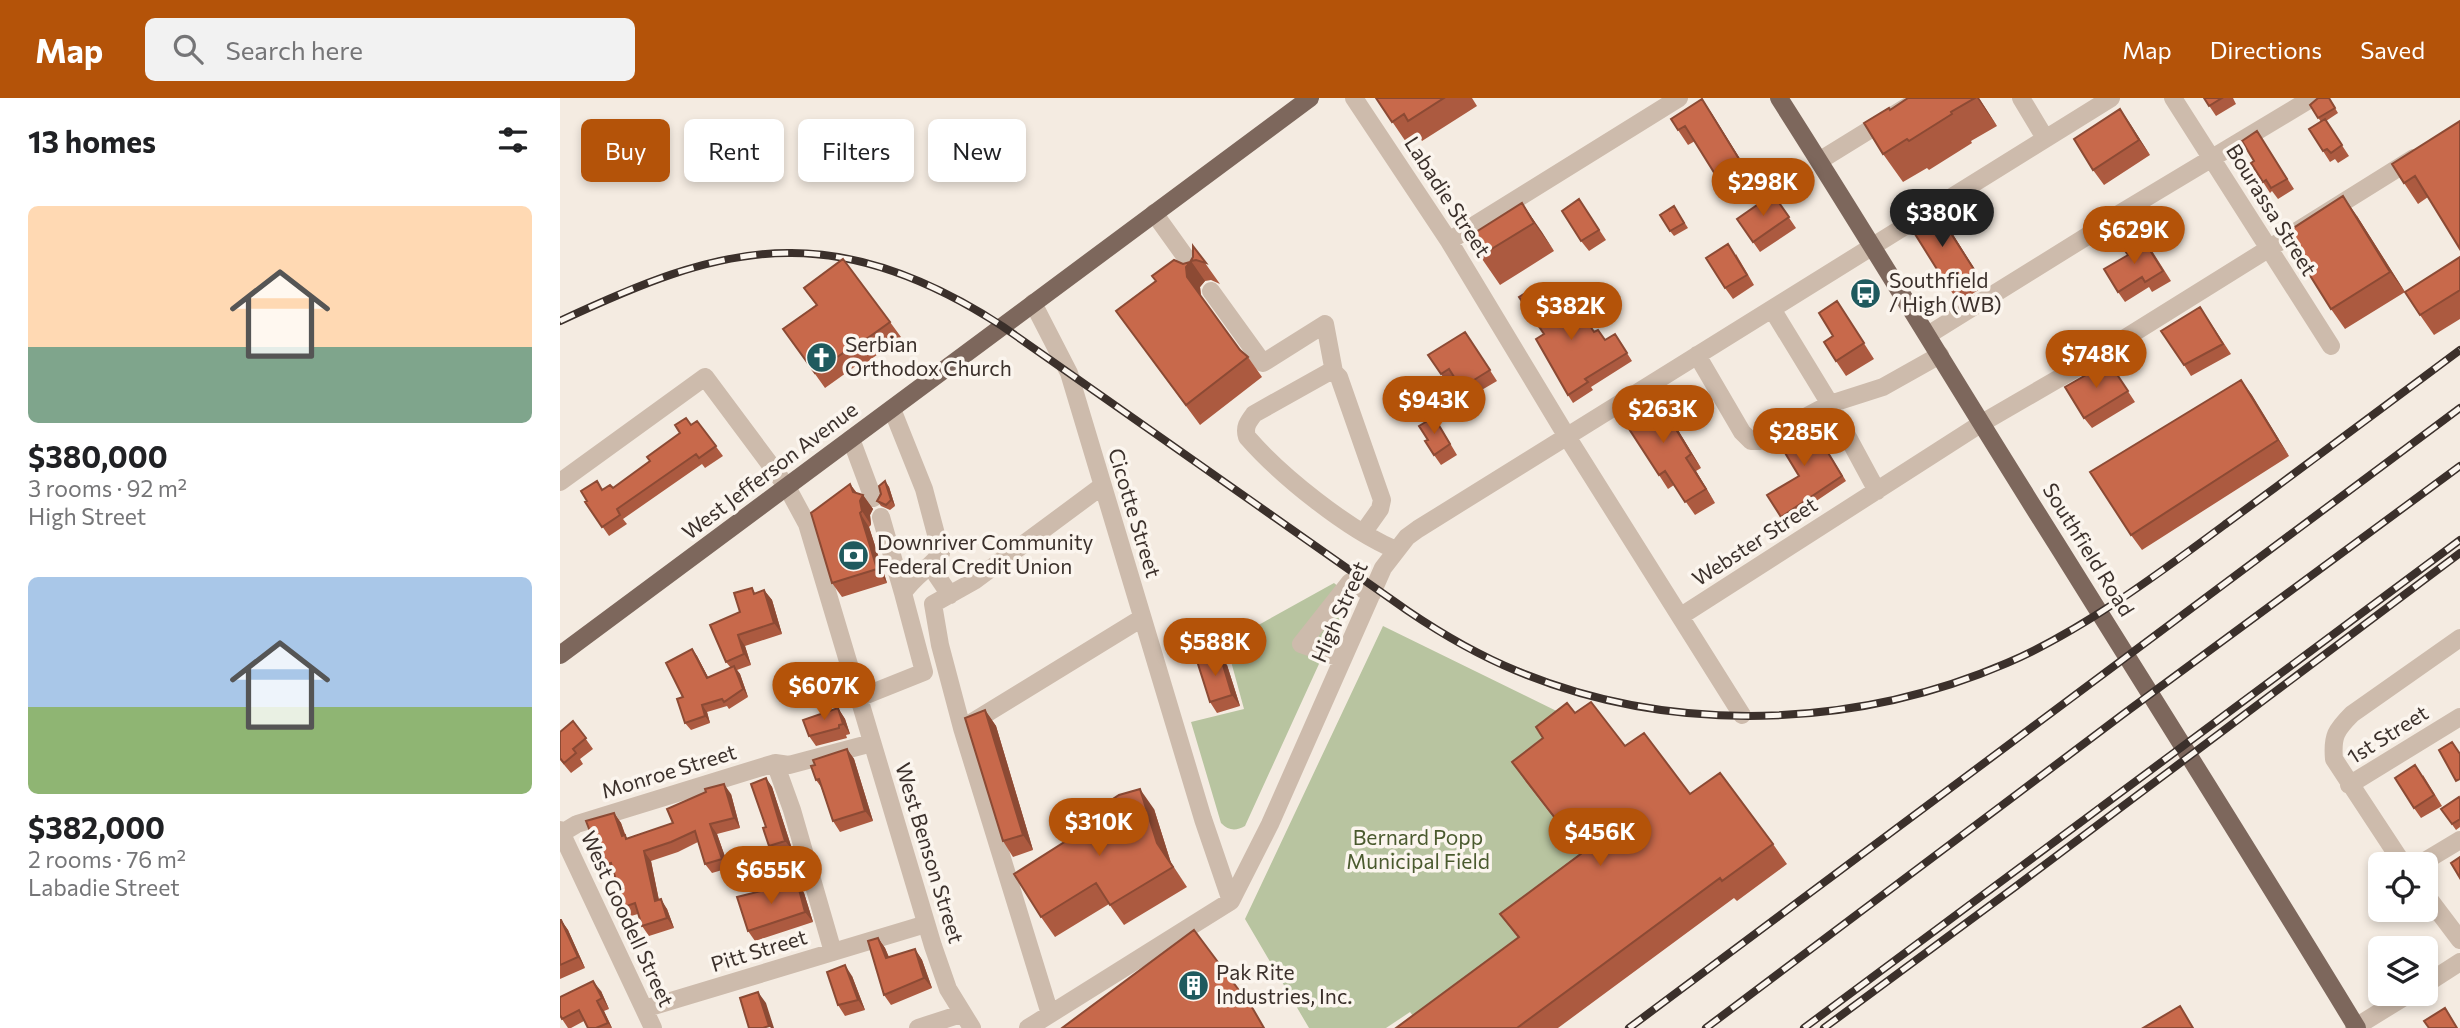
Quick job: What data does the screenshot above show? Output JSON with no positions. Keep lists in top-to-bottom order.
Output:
{
  "streets": {
    "main road": ["West Jefferson Avenue", "Southfield Road"],
    "street": [
      "Labadie Street",
      "Bourassa Street",
      "Cicotte Street",
      "Webster Street",
      "High Street",
      "1st Street",
      "Monroe Street",
      "West Benson Street",
      "West Goodell Street",
      "Pitt Street"
    ]
  },
  "crossings": [
    ["Labadie Street", "Webster Street"],
    ["Labadie Street", "High Street"],
    ["Bourassa Street", "Webster Street"],
    ["West Jefferson Avenue", "Cicotte Street"],
    ["West Jefferson Avenue", "West Benson Street"],
    ["Cicotte Street", "High Street"],
    ["Webster Street", "Southfield Road"],
    ["Southfield Road", "High Street"],
    ["Monroe Street", "West Benson Street"],
    ["Monroe Street", "West Goodell Street"],
    ["West Benson Street", "Pitt Street"],
    ["West Goodell Street", "Pitt Street"]
  ],
  "parks": ["Bernard Popp Municipal Field"],
  "places": {
    "bus stop": ["Southfield / High (WB)"],
    "church": ["Serbian Orthodox Church"],
    "bank": ["Downriver Community Federal Credit Union"],
    "building": ["Pak Rite Industries, Inc."]
  },
  "page": {
    "header": "Map",
    "search": "Search here",
    "nav": ["Map", "Directions", "Saved"],
    "heading": "13 homes",
    "chip": [
      "Buy",
      "Rent",
      "Filters",
      "New"
    ],
    "price": [
      "$298K",
      "$380K",
      "$629K",
      "$382K",
      "$748K",
      "$943K",
      "$263K",
      "$285K",
      "$588K",
      "$607K",
      "$310K",
      "$456K",
      "$655K"
    ],
    "list": [
      {
        "name": "$380,000",
        "note": "3 rooms · 92 m² · High Street"
      },
      {
        "name": "$382,000",
        "note": "2 rooms · 76 m² · Labadie Street"
      }
    ]
  }
}
